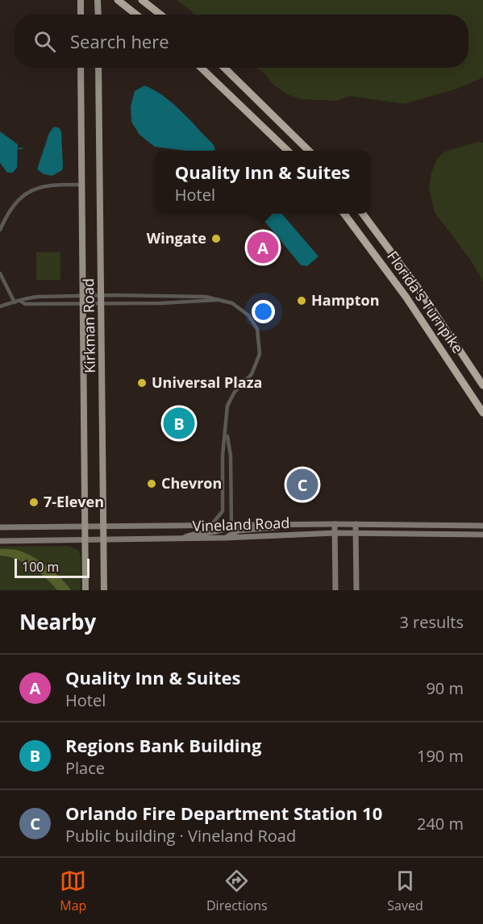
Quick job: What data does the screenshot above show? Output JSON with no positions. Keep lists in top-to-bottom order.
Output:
{
  "streets": {
    "highway": ["Florida's Turnpike"],
    "main road": ["Kirkman Road"],
    "street": ["Vineland Road"]
  },
  "crossings": [
    ["Kirkman Road", "Vineland Road"]
  ],
  "places": [
    "Wingate",
    "Hampton",
    "Universal Plaza",
    "Chevron",
    "7-Eleven"
  ],
  "scale_bar": "100 m",
  "page": {
    "search": "Search here",
    "popup": ["Quality Inn & Suites", "Hotel"],
    "pins": ["A", "B", "C"],
    "scale": "100 m",
    "heading": ["Nearby", "3 results"],
    "list": [
      {
        "mark": "A",
        "name": "Quality Inn & Suites",
        "note": "Hotel",
        "value": "90 m"
      },
      {
        "mark": "B",
        "name": "Regions Bank Building",
        "note": "Place",
        "value": "190 m"
      },
      {
        "mark": "C",
        "name": "Orlando Fire Department Station 10",
        "note": "Public building · Vineland Road",
        "value": "240 m"
      }
    ],
    "nav": ["Map", "Directions", "Saved"]
  }
}
